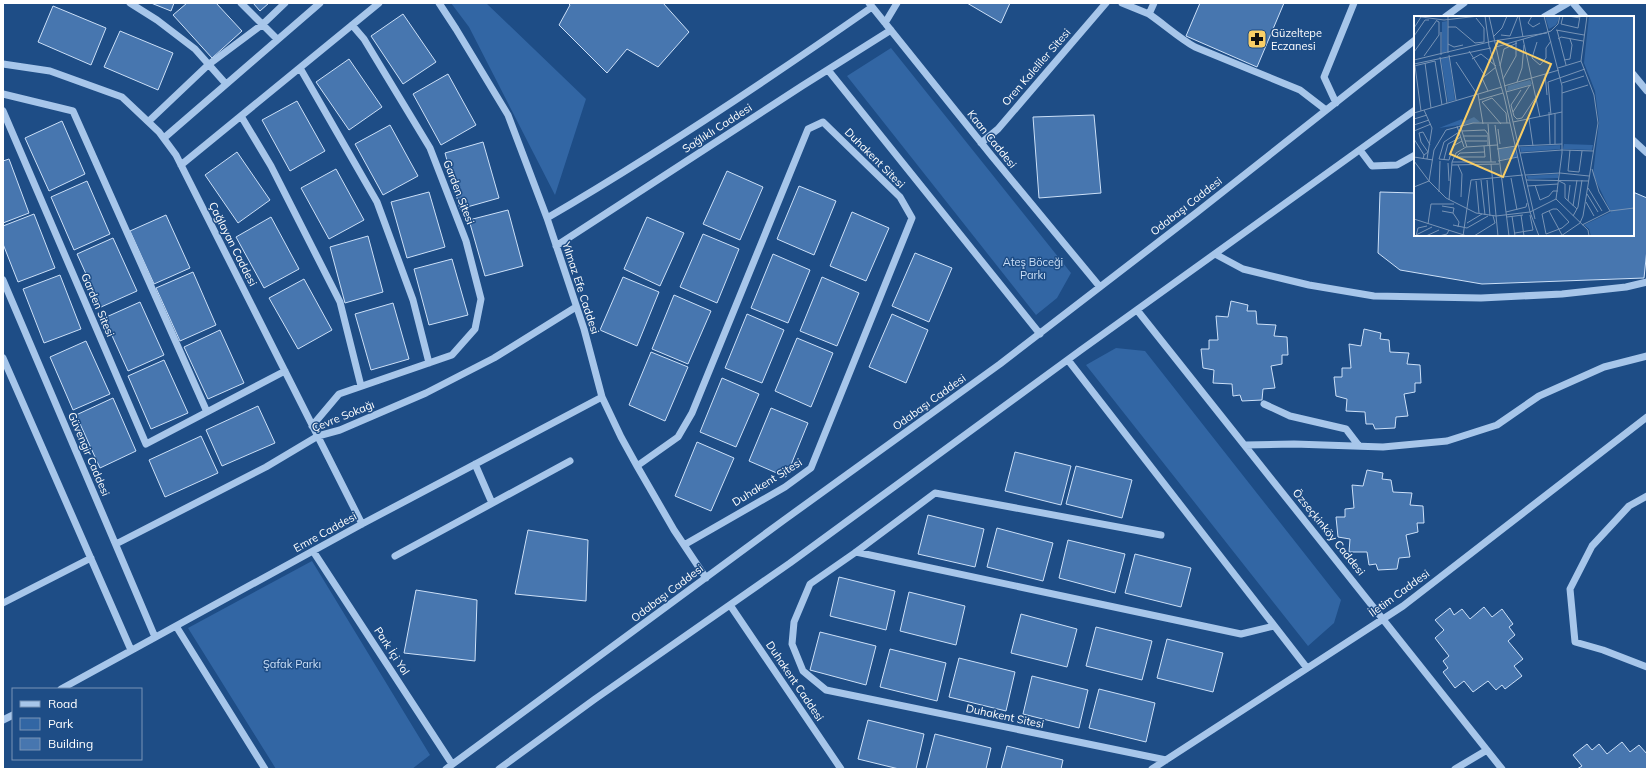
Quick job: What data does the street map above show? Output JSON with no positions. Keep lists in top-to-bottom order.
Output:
{
  "streets": {
    "street": [
      "Oren Kaleliler Sitesi",
      "Sağlıklı Caddesi",
      "Kaan Caddesi",
      "Duhakent Sitesi",
      "Garden Sitesi",
      "Odabaşı Caddesi",
      "Çağlayan Caddesi",
      "Yılmaz Efe Caddesi",
      "Çevre Sokağı",
      "Güvengir Caddesi",
      "Emre Caddesi",
      "Özseçkinköy Caddesi",
      "İletim Caddesi",
      "Park İçi Yol",
      "Duhakent Caddesi"
    ]
  },
  "crossings": [
    ["Oren Kaleliler Sitesi", "Kaan Caddesi"],
    ["Sağlıklı Caddesi", "Kaan Caddesi"],
    ["Sağlıklı Caddesi", "Yılmaz Efe Caddesi"],
    ["Kaan Caddesi", "Odabaşı Caddesi"],
    ["Duhakent Sitesi", "Yılmaz Efe Caddesi"],
    ["Duhakent Sitesi", "İletim Caddesi"],
    ["Garden Sitesi", "Çağlayan Caddesi"],
    ["Odabaşı Caddesi", "Yılmaz Efe Caddesi"],
    ["Odabaşı Caddesi", "Park İçi Yol"],
    ["Çağlayan Caddesi", "Çevre Sokağı"],
    ["Çağlayan Caddesi", "Emre Caddesi"],
    ["Yılmaz Efe Caddesi", "Çevre Sokağı"],
    ["Yılmaz Efe Caddesi", "Emre Caddesi"],
    ["Çevre Sokağı", "Güvengir Caddesi"],
    ["Güvengir Caddesi", "Emre Caddesi"],
    ["Emre Caddesi", "Park İçi Yol"],
    ["Özseçkinköy Caddesi", "İletim Caddesi"]
  ],
  "parks": ["Ateş Böceği Parkı", "Şafak Parkı"],
  "places": {
    "pharmacy": ["Güzeltepe Eczanesi"]
  },
  "legend": ["Road", "Park", "Building"]
}
